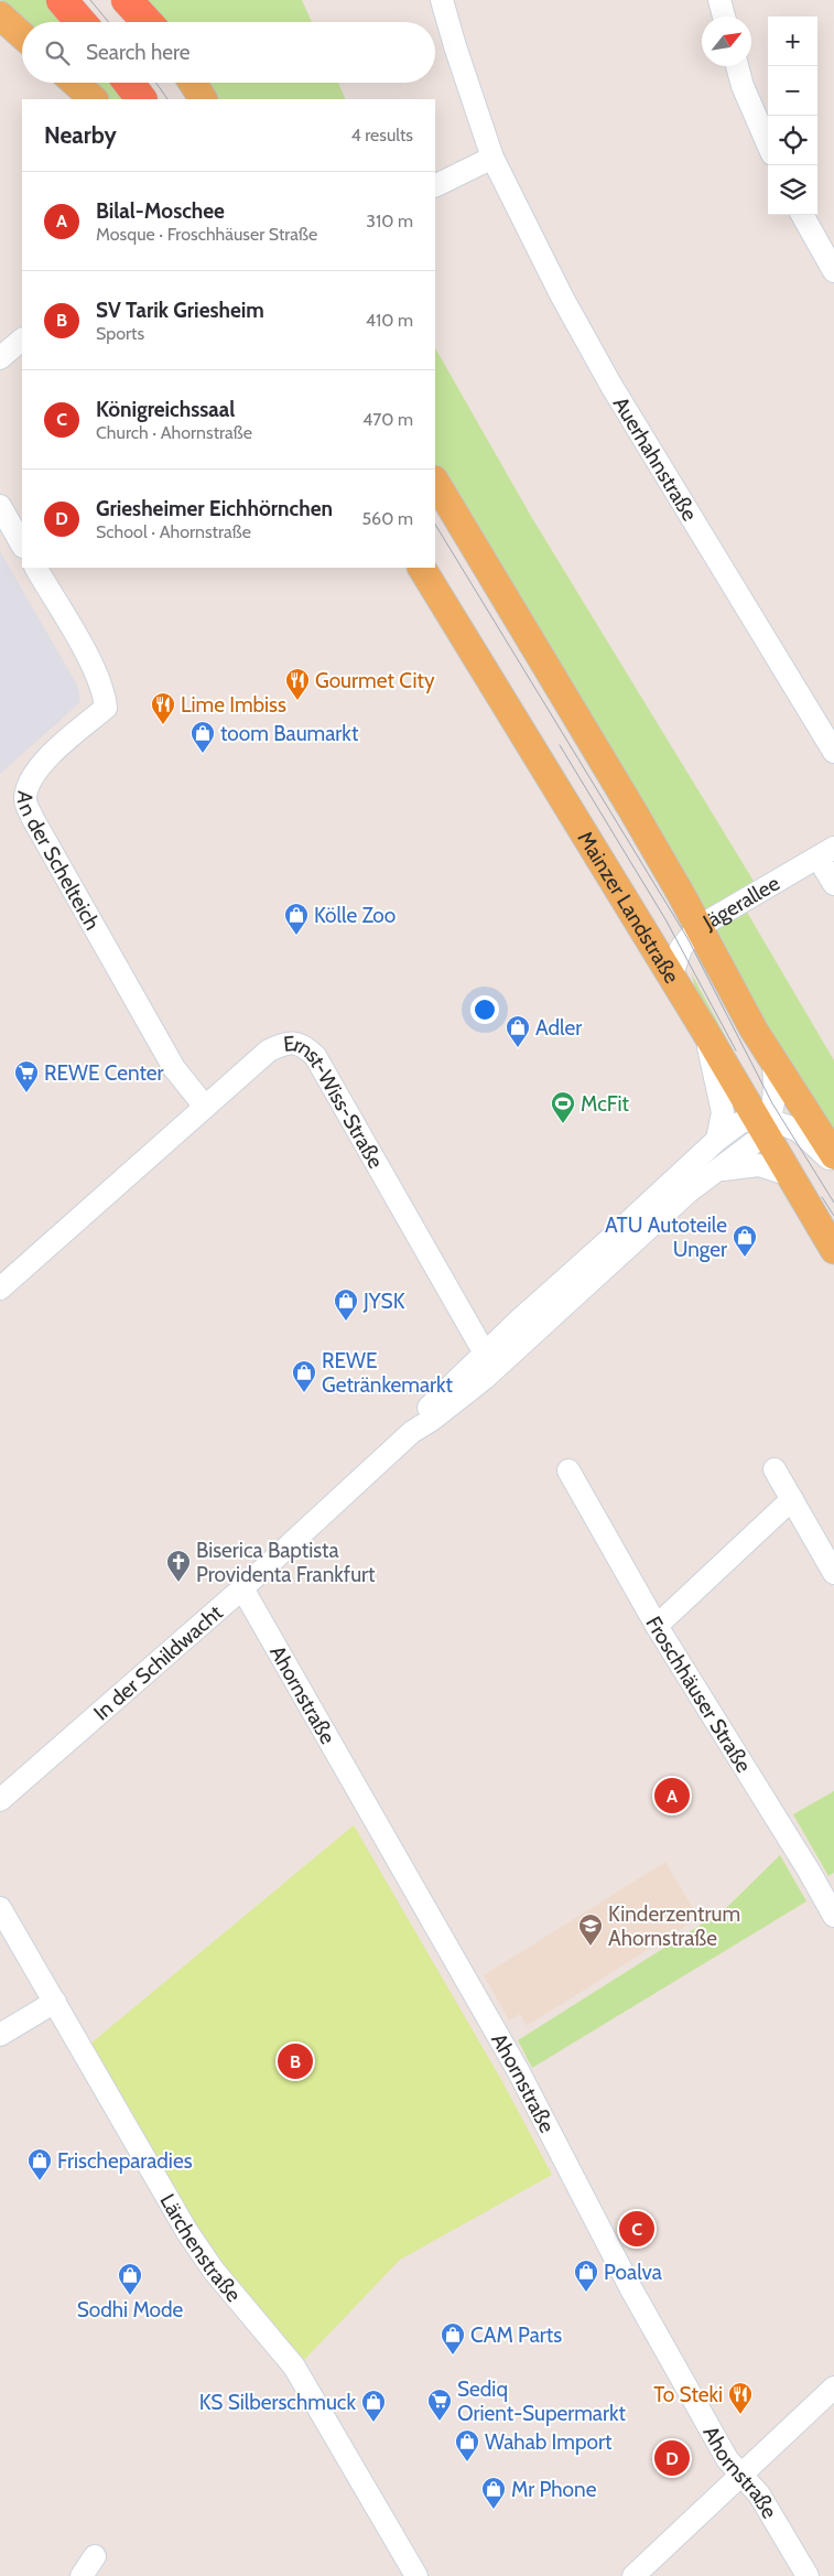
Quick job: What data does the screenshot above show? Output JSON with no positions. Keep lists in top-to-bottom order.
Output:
{
  "streets": {
    "main road": ["Mainzer Landstraße"],
    "street": [
      "Auerhahnstraße",
      "An der Schelteich",
      "Jägerallee",
      "Ernst-Wiss-Straße",
      "In der Schildwacht",
      "Froschhäuser Straße",
      "Ahornstraße",
      "Lärchenstraße"
    ]
  },
  "crossings": [
    ["An der Schelteich", "Ernst-Wiss-Straße"],
    ["Jägerallee", "Mainzer Landstraße"],
    ["Mainzer Landstraße", "In der Schildwacht"],
    ["Ernst-Wiss-Straße", "In der Schildwacht"],
    ["In der Schildwacht", "Ahornstraße"]
  ],
  "places": {
    "restaurant": ["Gourmet City", "Lime Imbiss", "To Steki"],
    "shop": [
      "toom Baumarkt",
      "Kölle Zoo",
      "Adler",
      "ATU Autoteile Unger",
      "JYSK",
      "REWE Getränkemarkt",
      "Frischeparadies",
      "Poalva",
      "Sodhi Mode",
      "CAM Parts",
      "KS Silberschmuck",
      "Wahab Import",
      "Mr Phone"
    ],
    "supermarket": ["REWE Center", "Sediq Orient-Supermarkt"],
    "sports": ["McFit"],
    "church": ["Biserica Baptista Providenta Frankfurt"],
    "school or university": ["Kinderzentrum Ahornstraße"]
  },
  "north": "top right",
  "page": {
    "map_buttons": ["+", "−"],
    "search": "Search here",
    "heading": ["Nearby", "4 results"],
    "list": [
      {
        "mark": "A",
        "name": "Bilal-Moschee",
        "note": "Mosque · Froschhäuser Straße",
        "value": "310 m"
      },
      {
        "mark": "B",
        "name": "SV Tarik Griesheim",
        "note": "Sports",
        "value": "410 m"
      },
      {
        "mark": "C",
        "name": "Königreichssaal",
        "note": "Church · Ahornstraße",
        "value": "470 m"
      },
      {
        "mark": "D",
        "name": "Griesheimer Eichhörnchen",
        "note": "School · Ahornstraße",
        "value": "560 m"
      }
    ],
    "pins": [
      "A",
      "B",
      "C",
      "D"
    ]
  }
}
